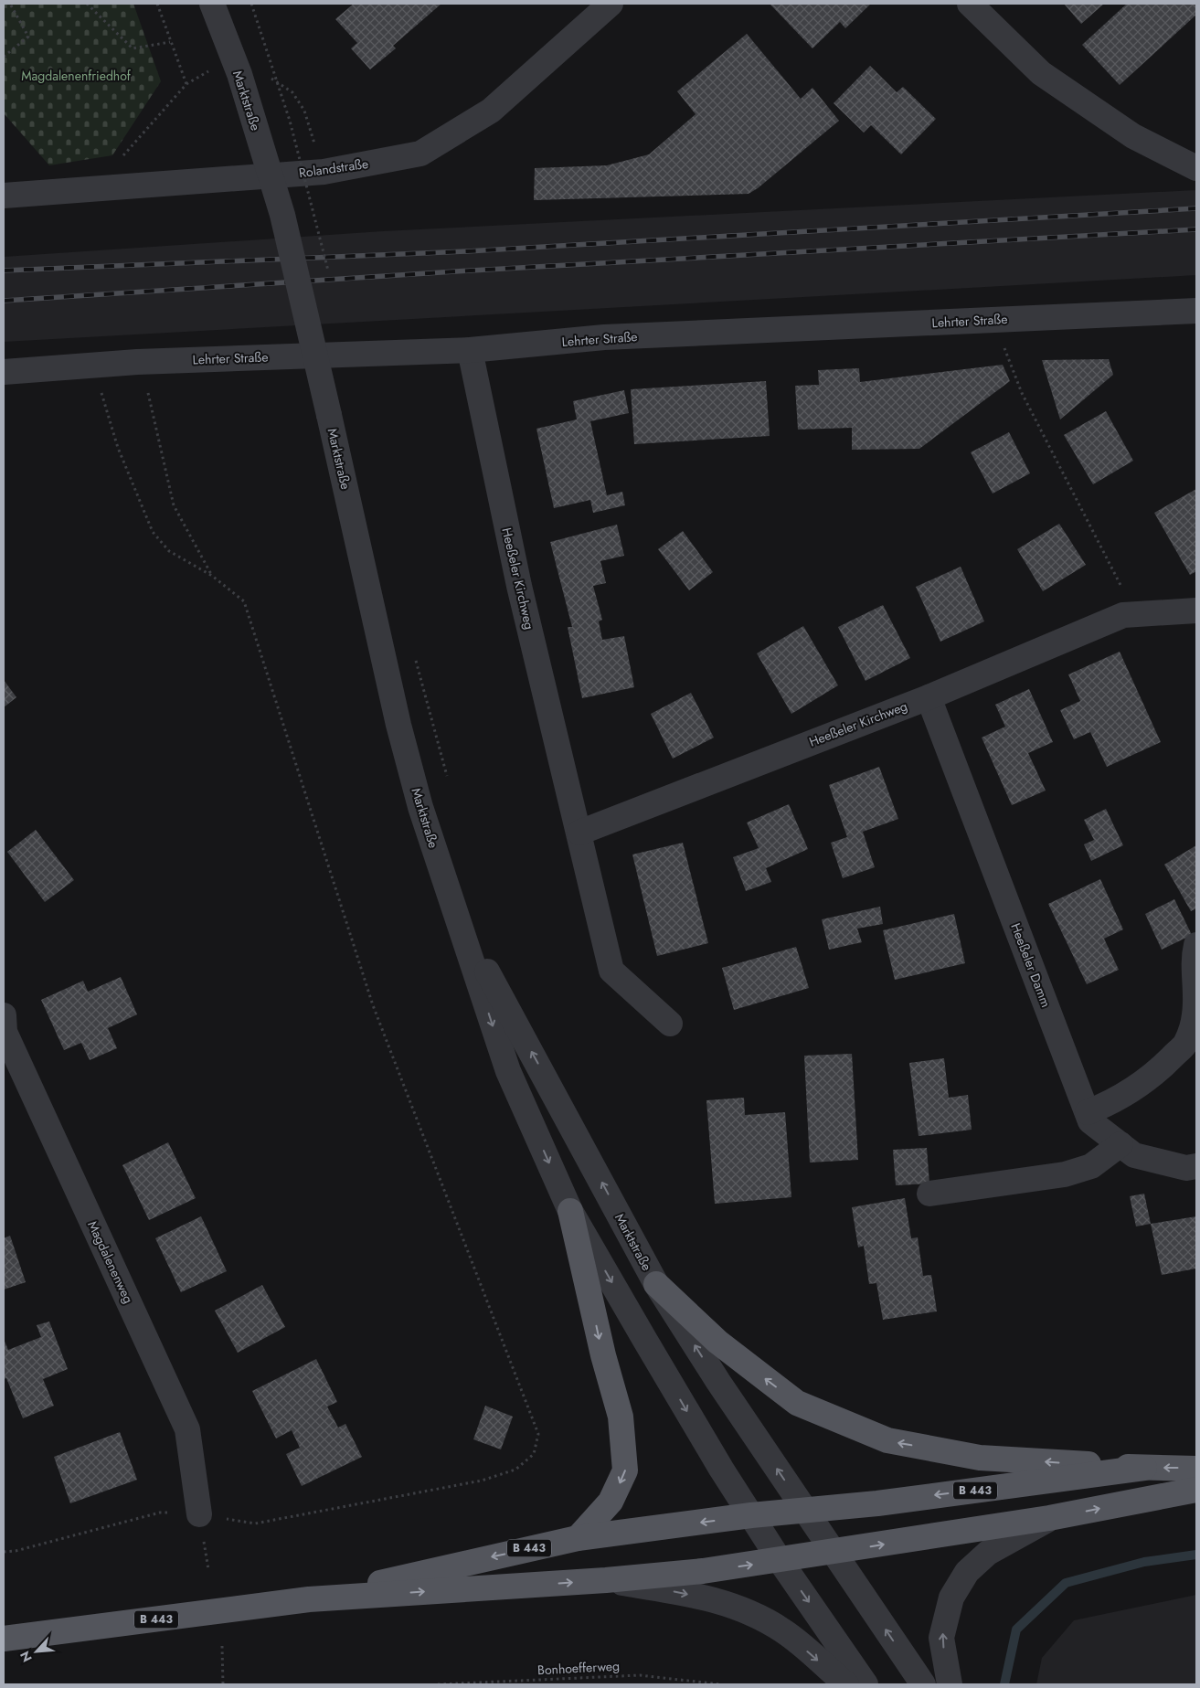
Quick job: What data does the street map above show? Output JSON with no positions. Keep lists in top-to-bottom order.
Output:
{
  "streets": {
    "main road": ["B 443"],
    "street": [
      "Marktstraße",
      "Rolandstraße",
      "Lehrter Straße",
      "Heeßeler Kirchweg",
      "Heeßeler Damm",
      "Magdalenenweg"
    ],
    "path": ["Bonhoefferweg"]
  },
  "crossings": [
    ["Marktstraße", "B 443"],
    ["Lehrter Straße", "Heeßeler Kirchweg"],
    ["Heeßeler Kirchweg", "Heeßeler Damm"]
  ],
  "parks": ["Magdalenenfriedhof"],
  "north": "bottom left"
}
